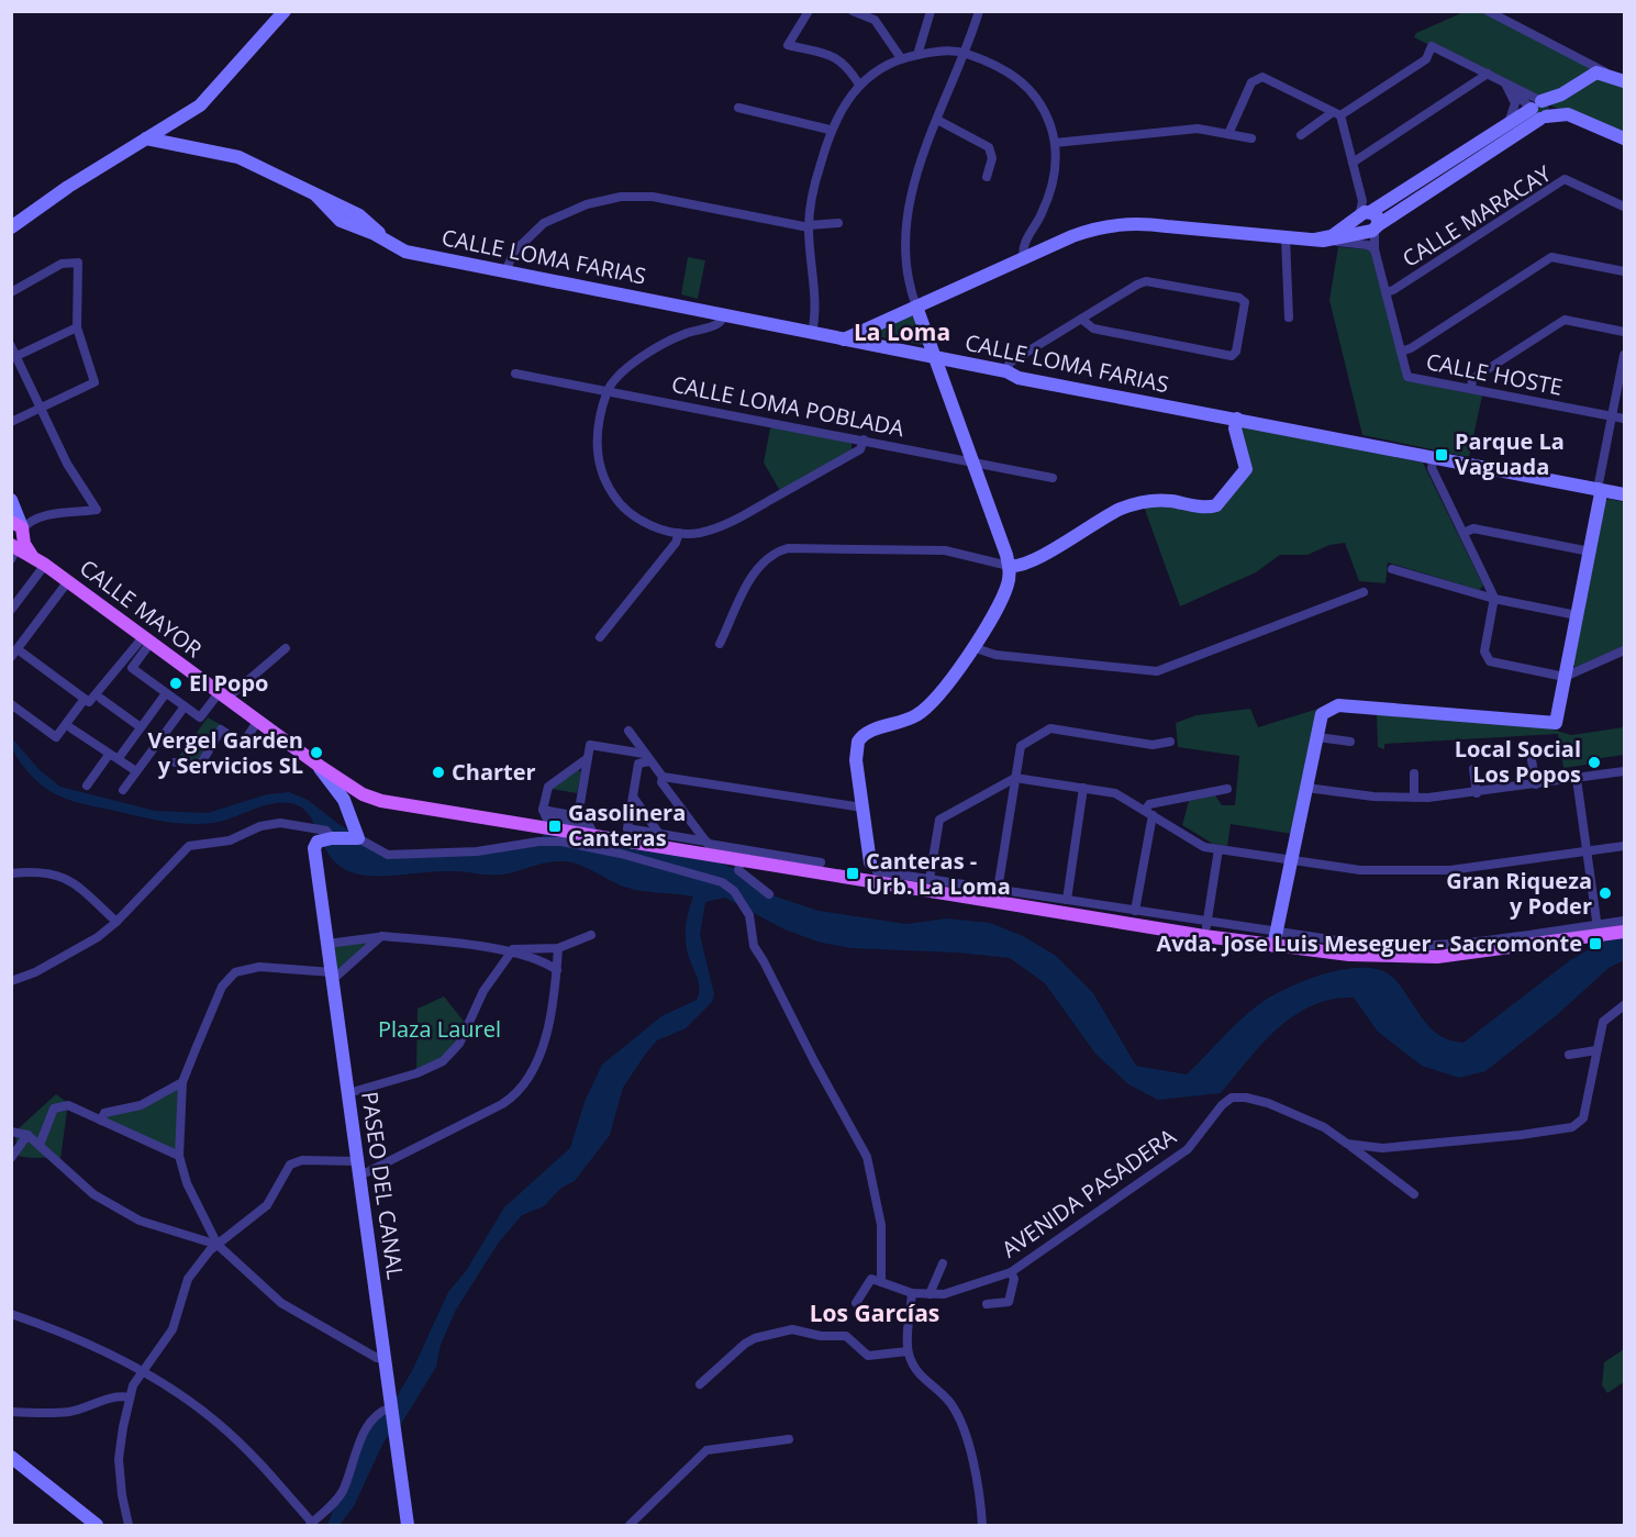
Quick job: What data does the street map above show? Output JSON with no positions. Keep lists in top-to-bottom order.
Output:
{
  "streets": {
    "main road": ["CALLE MAYOR"],
    "street": [
      "CALLE MARACAY",
      "CALLE LOMA FARIAS",
      "CALLE HOSTE",
      "CALLE LOMA POBLADA",
      "PASEO DEL CANAL",
      "AVENIDA PASADERA"
    ]
  },
  "crossings": [
    ["CALLE MARACAY", "CALLE HOSTE"]
  ],
  "districts": ["La Loma", "Los Garcías"],
  "parks": ["Plaza Laurel"],
  "places": {
    "transit": [
      "Parque La Vaguada",
      "Gasolinera Canteras",
      "Canteras - Urb. La Loma",
      "Avda. Jose Luis Meseguer - Sacromonte"
    ],
    "other": [
      "El Popo",
      "Vergel Garden y Servicios SL",
      "Local Social Los Popos",
      "Charter",
      "Gran Riqueza y Poder"
    ]
  }
}
